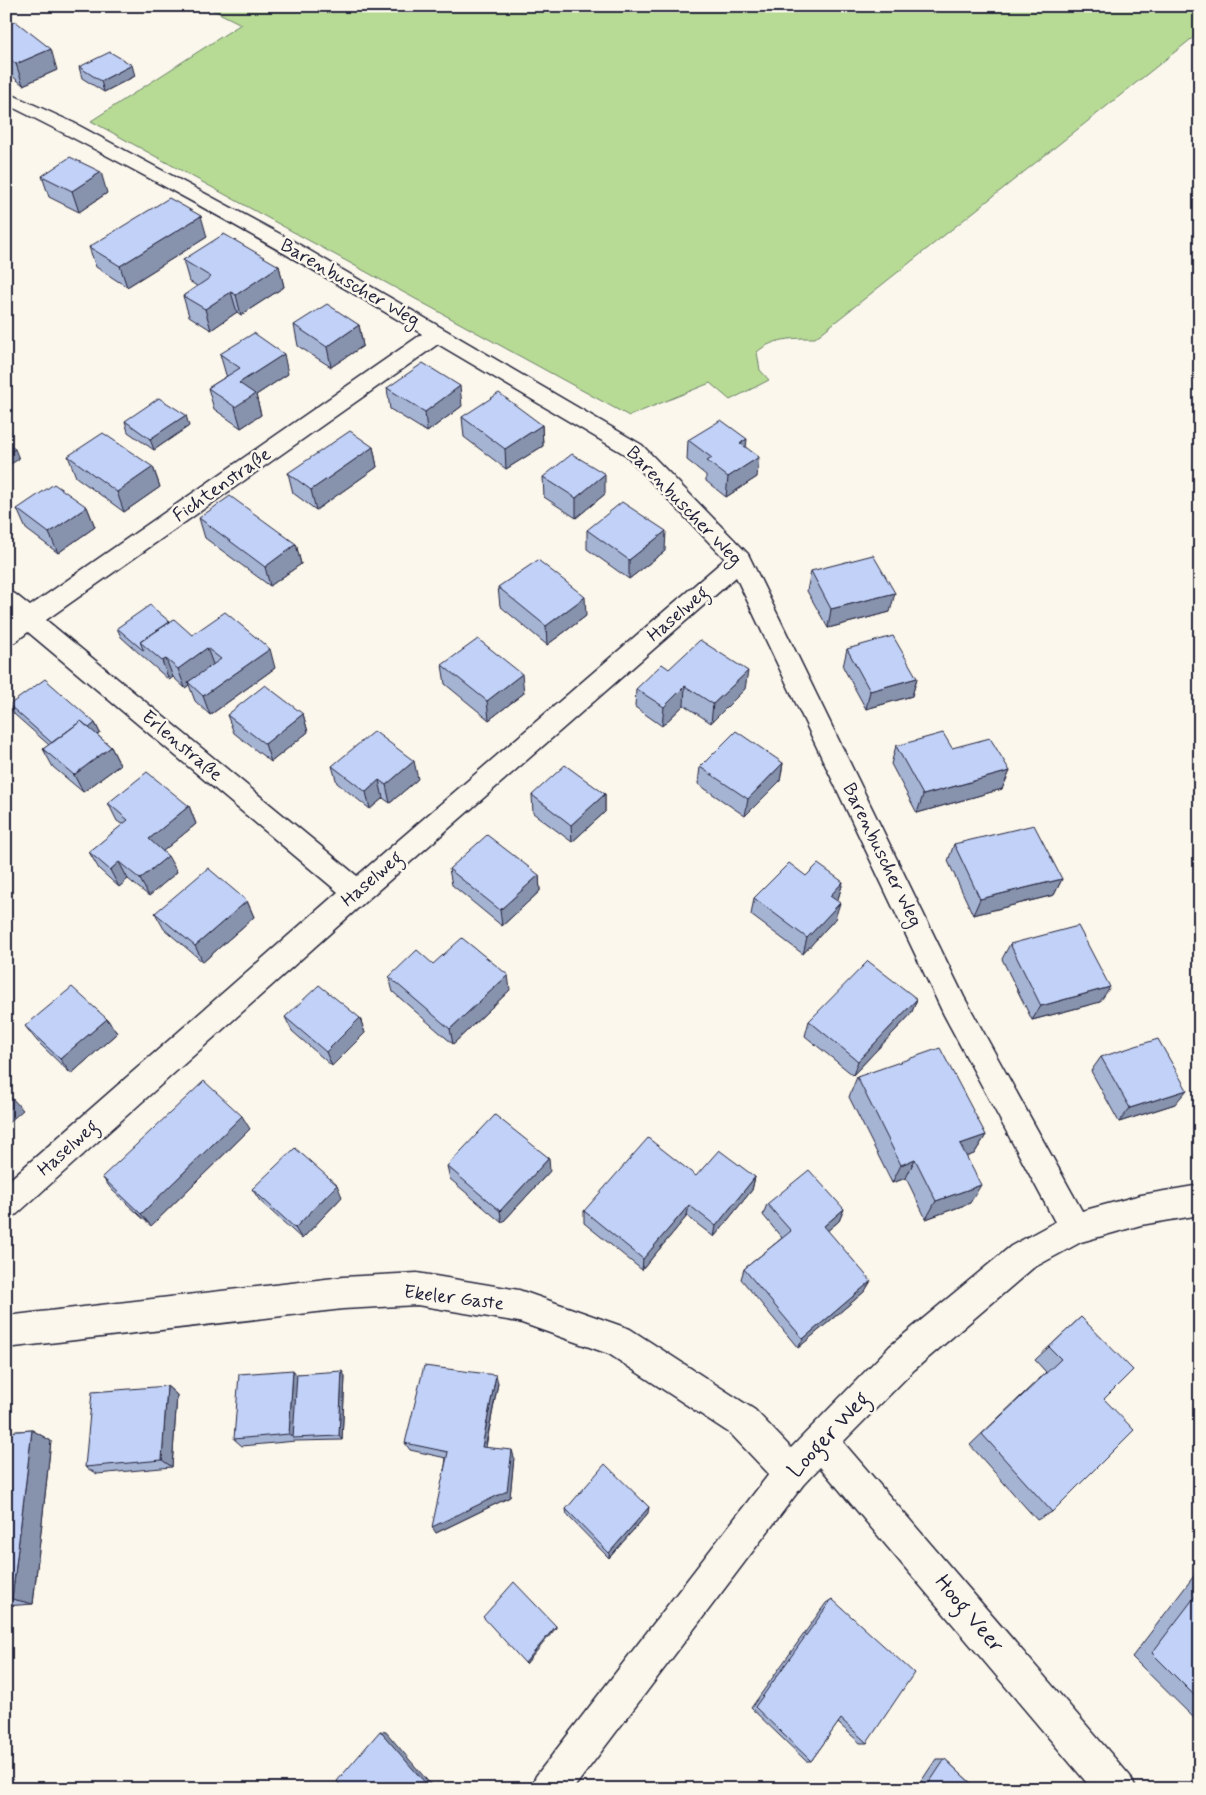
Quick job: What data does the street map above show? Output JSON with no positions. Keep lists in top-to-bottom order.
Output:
{
  "streets": {
    "street": [
      "Barenbuscher Weg",
      "Fichtenstraße",
      "Haselweg",
      "Erlenstraße",
      "Ekeler Gaste",
      "Looger Weg",
      "Hoog Veer"
    ]
  },
  "crossings": [
    ["Barenbuscher Weg", "Fichtenstraße"],
    ["Barenbuscher Weg", "Haselweg"],
    ["Barenbuscher Weg", "Looger Weg"],
    ["Fichtenstraße", "Erlenstraße"],
    ["Haselweg", "Erlenstraße"],
    ["Ekeler Gaste", "Looger Weg"],
    ["Looger Weg", "Hoog Veer"]
  ]
}
